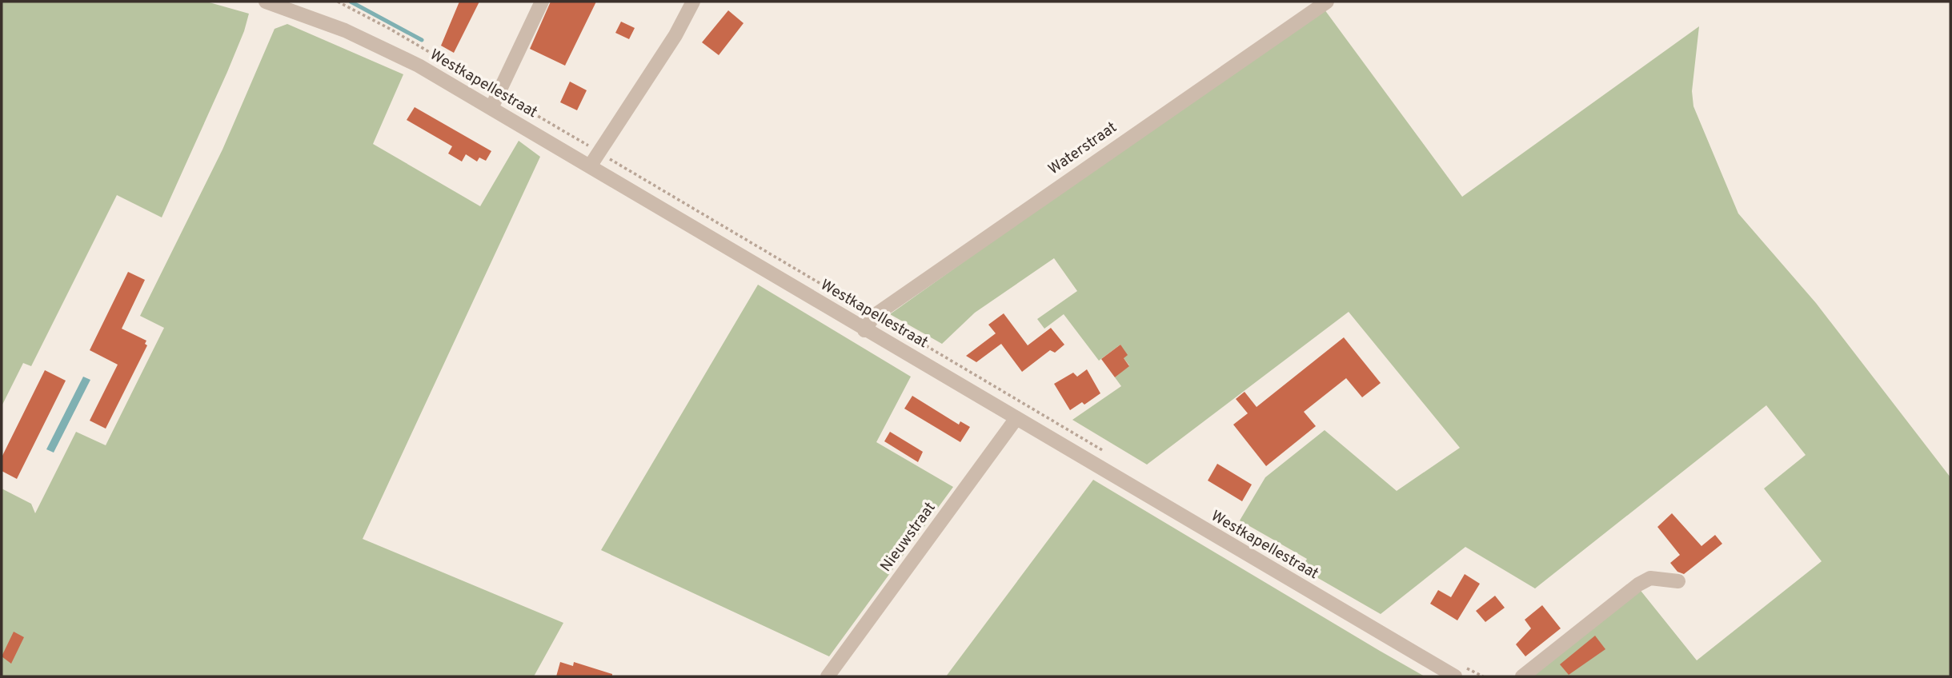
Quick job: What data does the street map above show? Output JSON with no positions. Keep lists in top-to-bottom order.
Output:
{
  "streets": {
    "street": ["Westkapellestraat", "Waterstraat", "Nieuwstraat"]
  },
  "crossings": [
    ["Westkapellestraat", "Waterstraat"],
    ["Westkapellestraat", "Nieuwstraat"]
  ]
}
